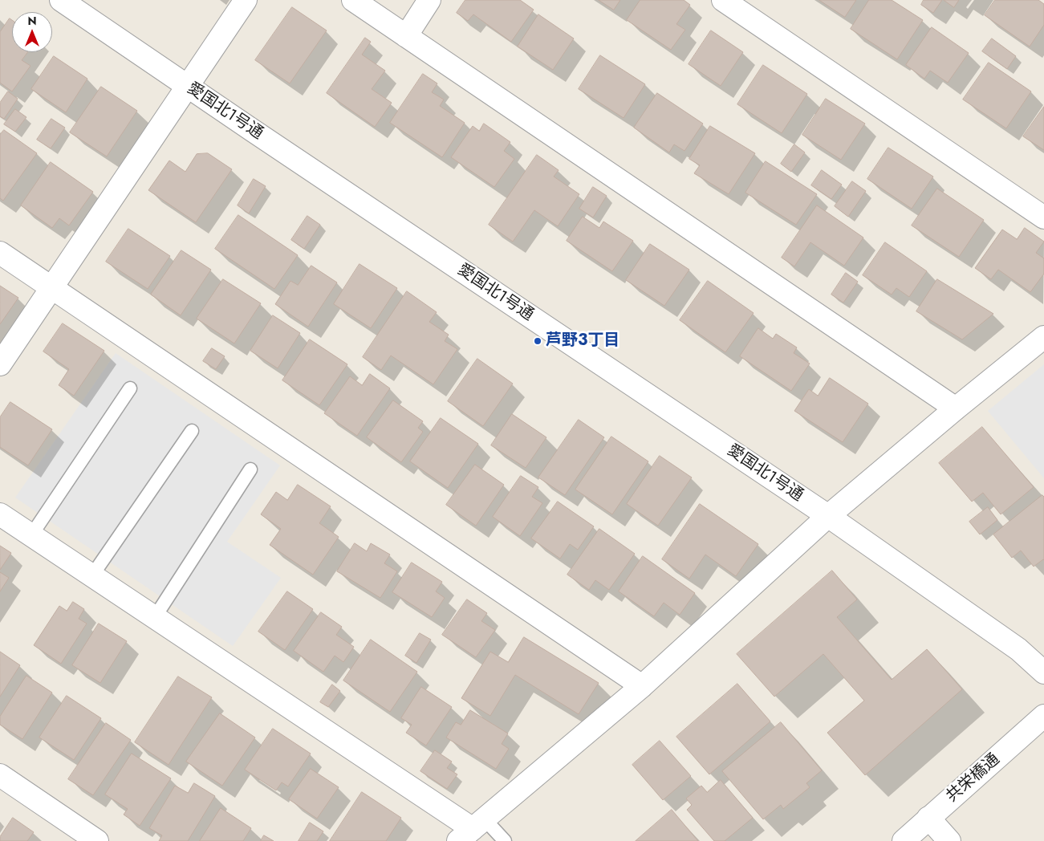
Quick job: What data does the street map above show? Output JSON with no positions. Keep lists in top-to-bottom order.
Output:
{
  "streets": {
    "street": ["愛国北1号通", "共栄橋通"]
  },
  "places": ["芦野3丁目"],
  "north": "top"
}
